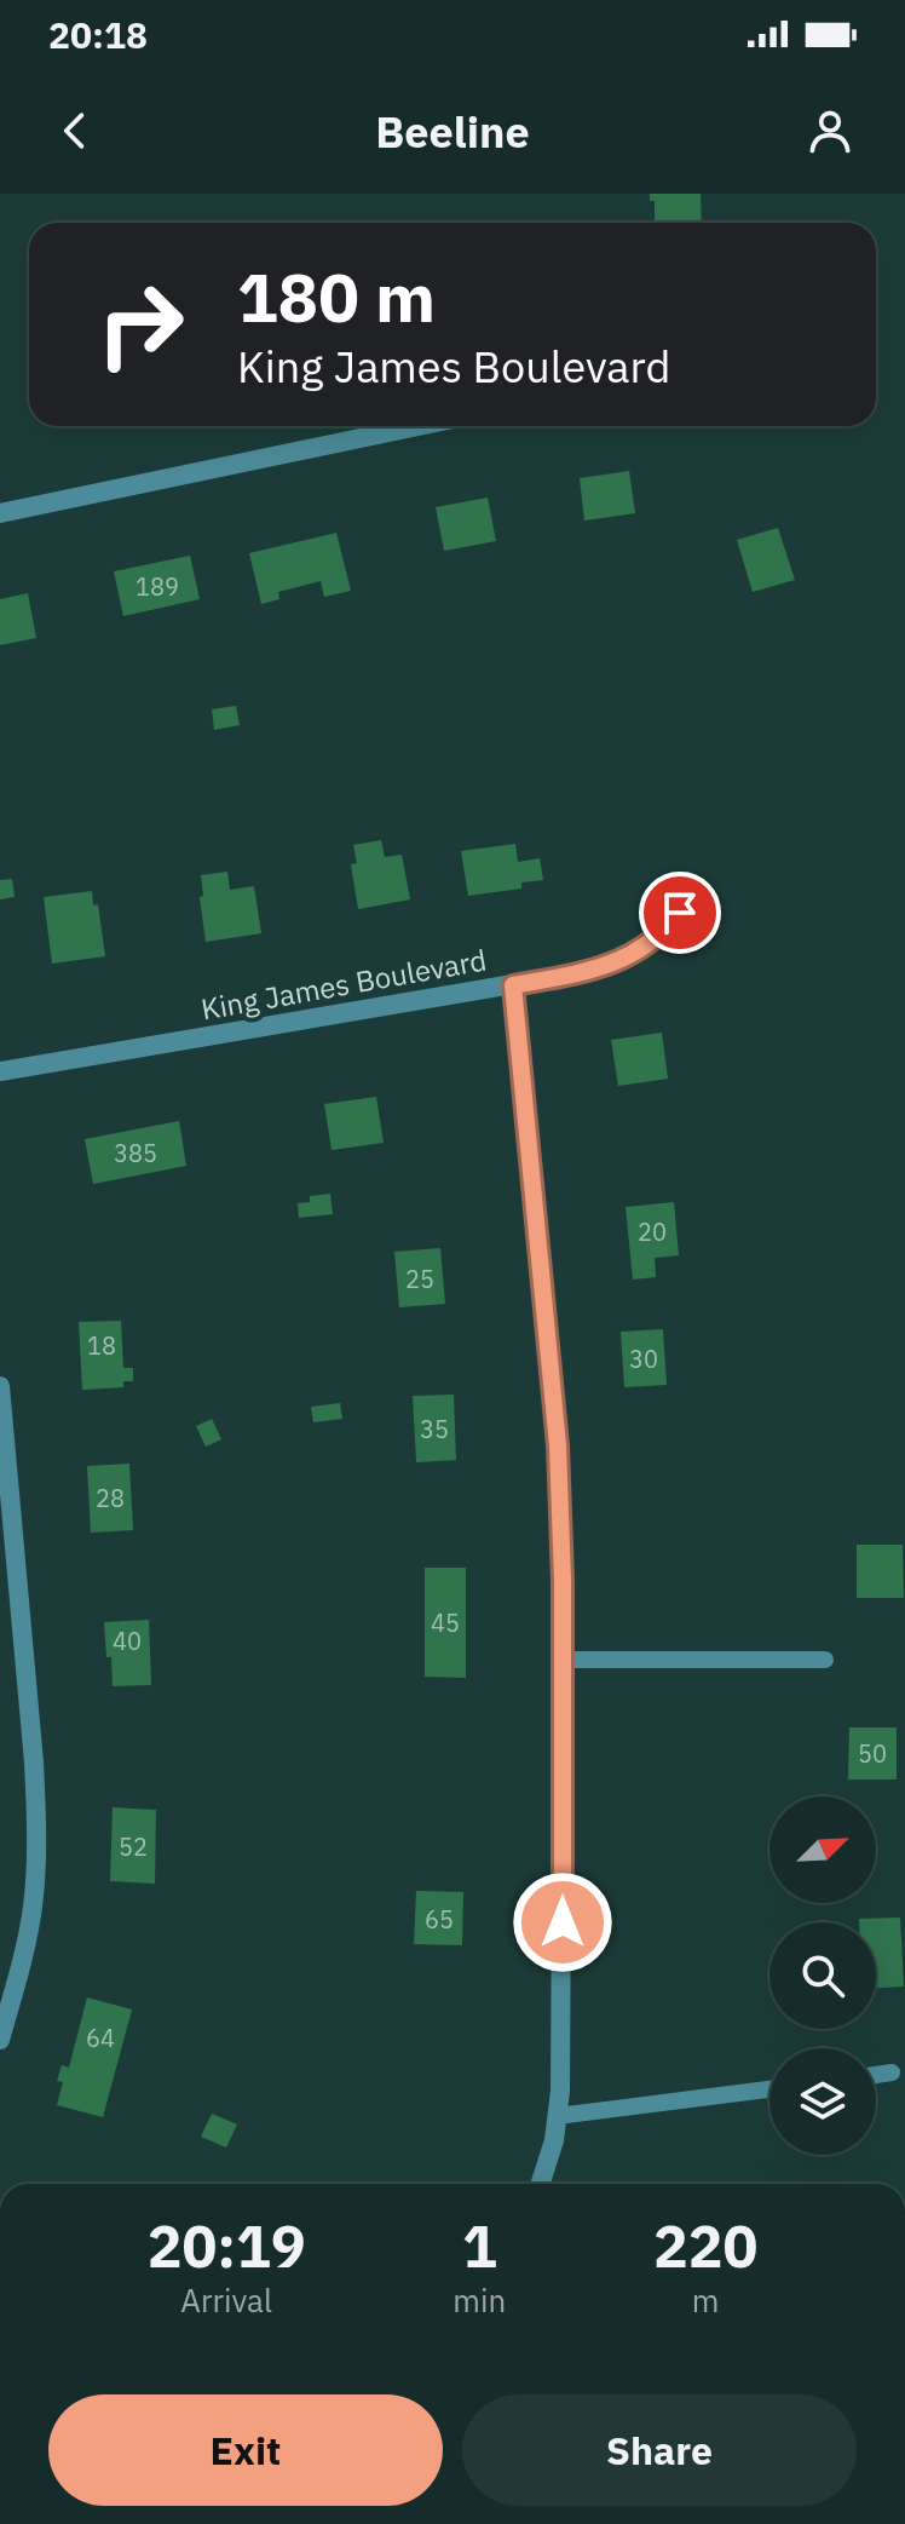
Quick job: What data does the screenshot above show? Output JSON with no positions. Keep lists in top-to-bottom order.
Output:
{
  "streets": {
    "street": ["King James Boulevard"]
  },
  "house_numbers": [
    "189",
    "385",
    "20",
    "25",
    "18",
    "30",
    "35",
    "28",
    "45",
    "40",
    "50",
    "52",
    "65",
    "64"
  ],
  "north": "top right",
  "page": {
    "status": "20:18",
    "header": "Beeline",
    "turn": ["180 m", "King James Boulevard"],
    "eta": [
      "20:19",
      "Arrival",
      "1",
      "min",
      "220",
      "m"
    ],
    "buttons": ["Exit", "Share"]
  }
}
